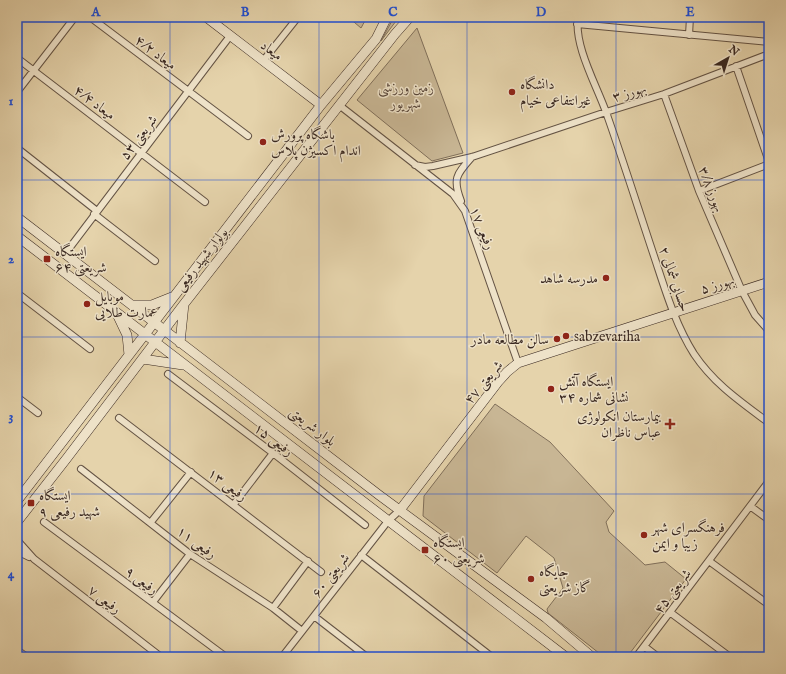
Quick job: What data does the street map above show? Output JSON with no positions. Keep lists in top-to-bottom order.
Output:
{
  "streets": {
    "main road": [
      "میعاد",
      "بولوار شهید رفیعی",
      "بهورز ۵",
      "شریعتی ۴۷",
      "بلوار شریعتی"
    ],
    "street": [
      "میعاد ۴/۲",
      "بهورز ۳",
      "میعاد ۴/۴",
      "شریعتی ۵۳",
      "بهورز ۳/۸",
      "رفیعی ۱۷",
      "حسابی شمالی ۲",
      "رفیعی ۱۵",
      "رفیعی ۱۳",
      "رفیعی ۱۱",
      "شریعتی ۶۰",
      "رفیعی ۹",
      "شریعتی ۴۵",
      "رفیعی ۷"
    ]
  },
  "crossings": [
    ["میعاد", "شریعتی ۵۳"],
    ["میعاد", "بولوار شهید رفیعی"],
    ["میعاد ۴/۲", "شریعتی ۵۳"],
    ["بهورز ۳", "بهورز ۳/۸"],
    ["بهورز ۳", "رفیعی ۱۷"],
    ["بهورز ۳", "حسابی شمالی ۲"],
    ["میعاد ۴/۴", "شریعتی ۵۳"],
    ["شریعتی ۵۳", "بلوار شریعتی"],
    ["بهورز ۳/۸", "بهورز ۵"],
    ["رفیعی ۱۷", "بولوار شهید رفیعی"],
    ["رفیعی ۱۷", "شریعتی ۴۷"],
    ["بولوار شهید رفیعی", "بلوار شریعتی"],
    ["حسابی شمالی ۲", "بهورز ۵"],
    ["حسابی شمالی ۲", "شریعتی ۴۷"],
    ["بهورز ۵", "شریعتی ۴۷"],
    ["شریعتی ۴۷", "بلوار شریعتی"],
    ["شریعتی ۴۷", "شریعتی ۶۰"],
    ["بلوار شریعتی", "شریعتی ۶۰"],
    ["رفیعی ۱۱", "شریعتی ۶۰"]
  ],
  "parks": ["زمین ورزشی شهریور"],
  "places": {
    "other": [
      "دانشگاه غیرانتفاعی خیام",
      "باشگاه پرورش اندام اکسیژن پلاس",
      "مدرسه شاهد",
      "موبایل عمارت طلایی",
      "sabzevariha",
      "سالن مطالعه مادر",
      "ایستگاه آتش نشانی شماره ۳۴",
      "فرهنگسرای شهر زیبا و ایمن",
      "جایگاه گاز شریعتی"
    ],
    "transit": ["ایستگاه شریعتی ۶۴", "ایستگاه شهید رفیعی ۹", "ایستگاه شریعتی ۶۰"],
    "health": ["بیمارستان انکولوژی عباس ناظران"]
  },
  "north": "top right",
  "grid": {
    "columns": [
      "A",
      "B",
      "C",
      "D",
      "E"
    ],
    "rows": [
      "1",
      "2",
      "3",
      "4"
    ]
  }
}
